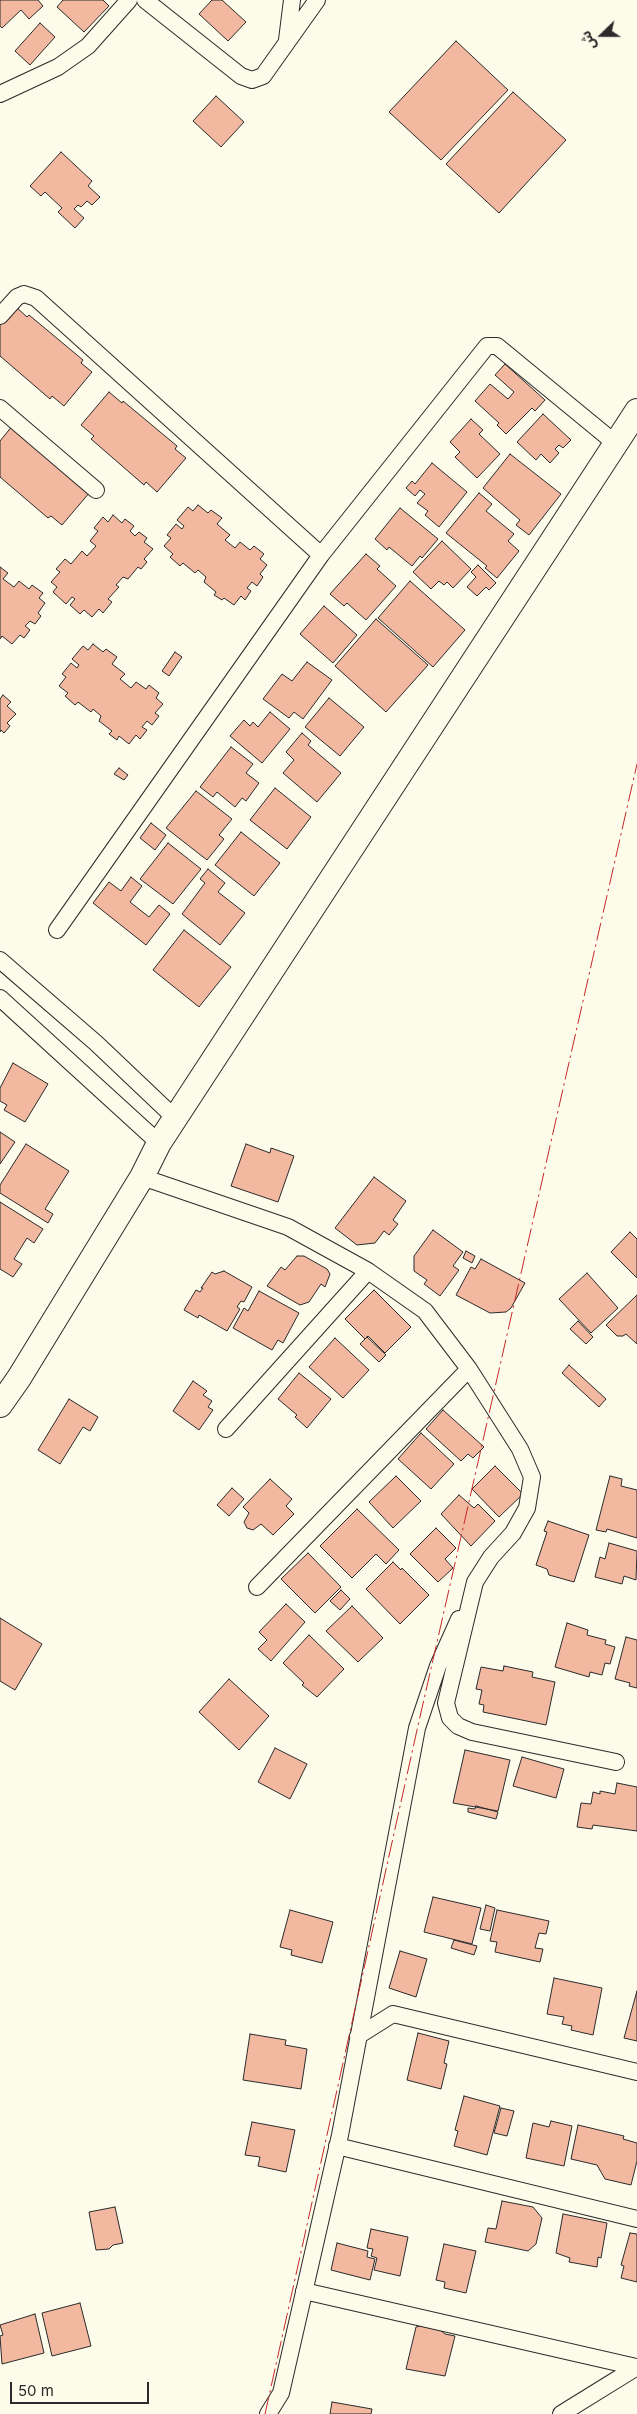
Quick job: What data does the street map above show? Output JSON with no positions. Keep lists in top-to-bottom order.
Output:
{
  "scale_bar": "50 m",
  "north": "left"
}
